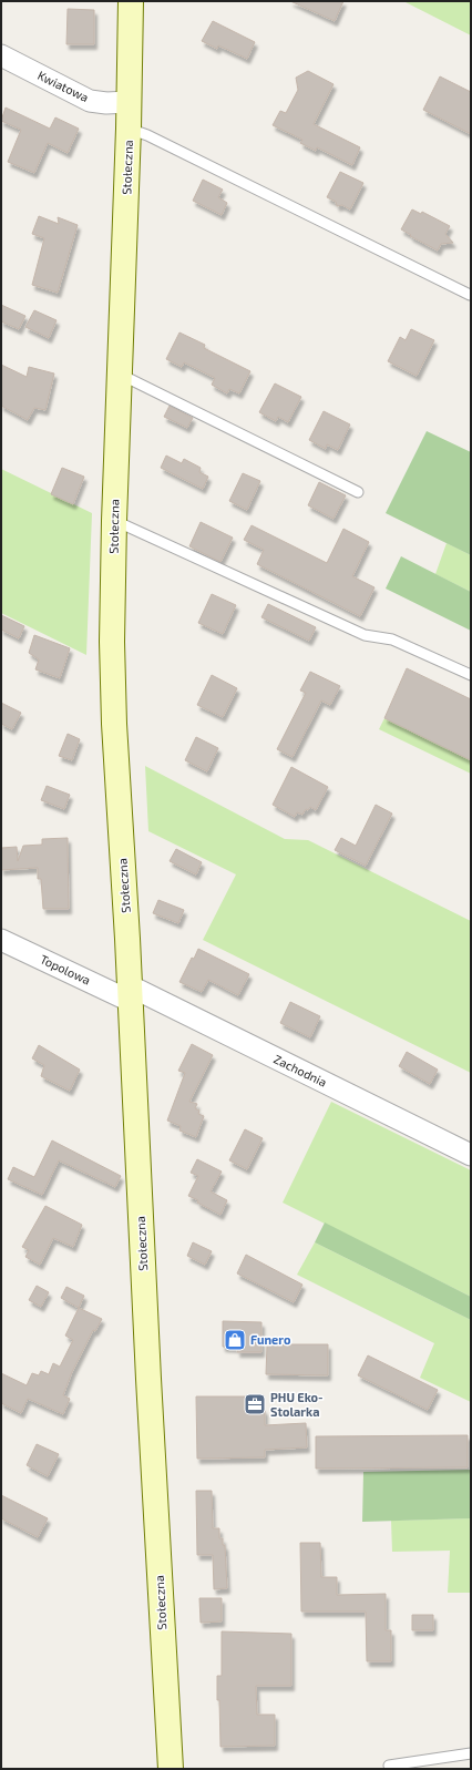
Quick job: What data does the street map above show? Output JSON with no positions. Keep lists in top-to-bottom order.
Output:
{
  "streets": {
    "main road": ["Stołeczna"],
    "street": ["Kwiatowa", "Topolowa", "Zachodnia"]
  },
  "crossings": [
    ["Kwiatowa", "Stołeczna"],
    ["Stołeczna", "Topolowa"],
    ["Stołeczna", "Zachodnia"],
    ["Topolowa", "Zachodnia"]
  ],
  "places": {
    "shop": ["Funero"],
    "office": ["PHU Eko- Stolarka"]
  }
}
